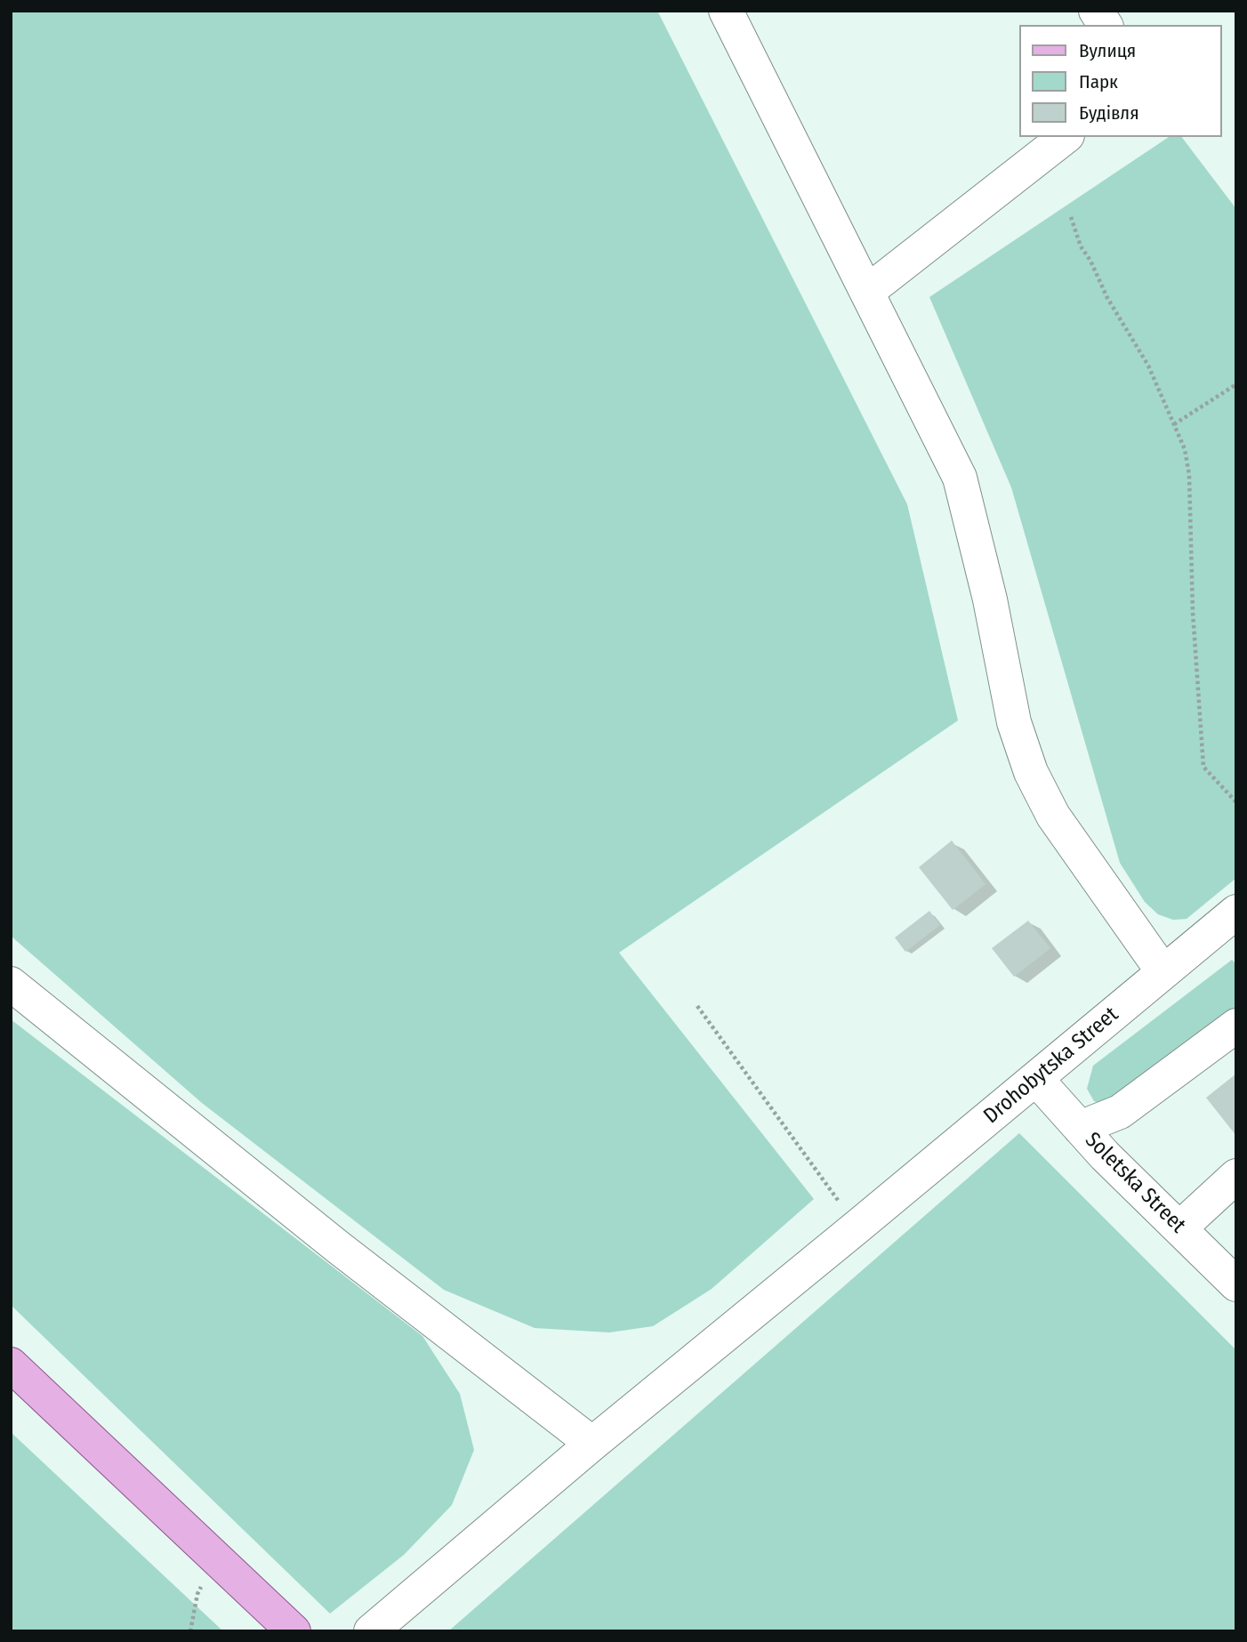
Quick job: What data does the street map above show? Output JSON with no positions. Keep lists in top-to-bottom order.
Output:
{
  "streets": {
    "street": ["Drohobytska Street", "Soletska Street"]
  },
  "crossings": [
    ["Drohobytska Street", "Soletska Street"]
  ],
  "legend": ["Вулиця", "Парк", "Будівля"]
}
